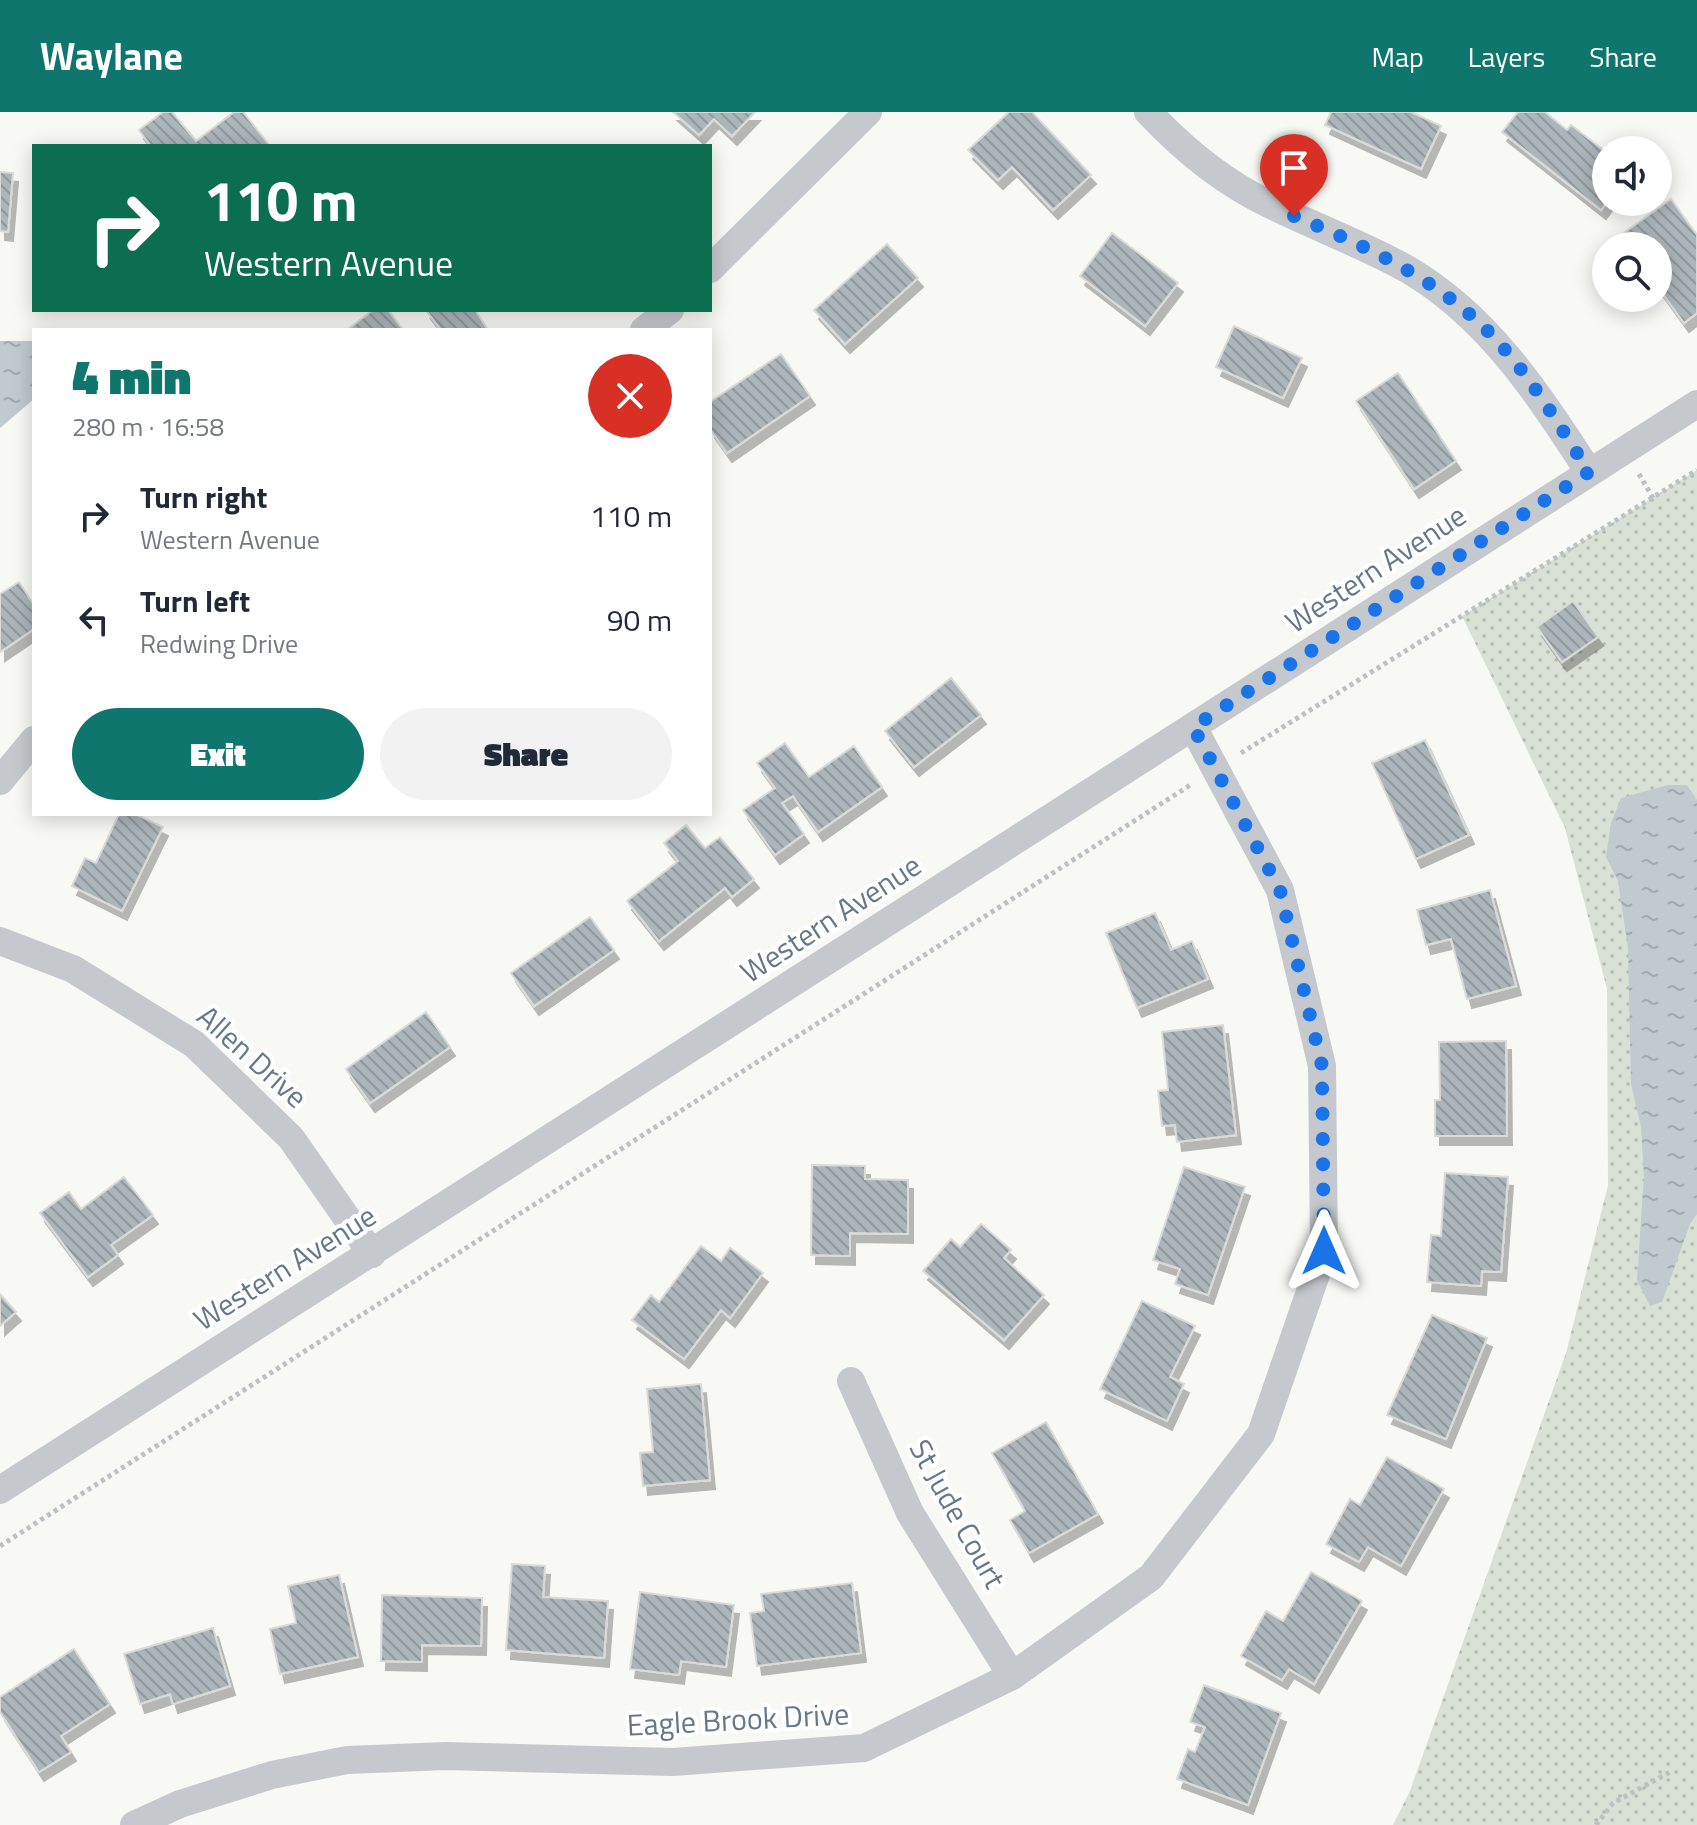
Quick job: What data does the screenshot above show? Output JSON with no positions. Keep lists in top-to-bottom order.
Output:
{
  "streets": {
    "street": [
      "Western Avenue",
      "Allen Drive",
      "St Jude Court",
      "Eagle Brook Drive"
    ]
  },
  "crossings": [
    ["Western Avenue", "Allen Drive"],
    ["Western Avenue", "Eagle Brook Drive"],
    ["St Jude Court", "Eagle Brook Drive"]
  ],
  "page": {
    "header": "Waylane",
    "nav": ["Map", "Layers", "Share"],
    "turn": ["110 m", "Western Avenue"],
    "heading": ["4 min", "280 m · 16:58"],
    "list": [
      {
        "name": "Turn right",
        "note": "Western Avenue",
        "value": "110 m"
      },
      {
        "name": "Turn left",
        "note": "Redwing Drive",
        "value": "90 m"
      }
    ],
    "buttons": ["Exit", "Share"]
  }
}
